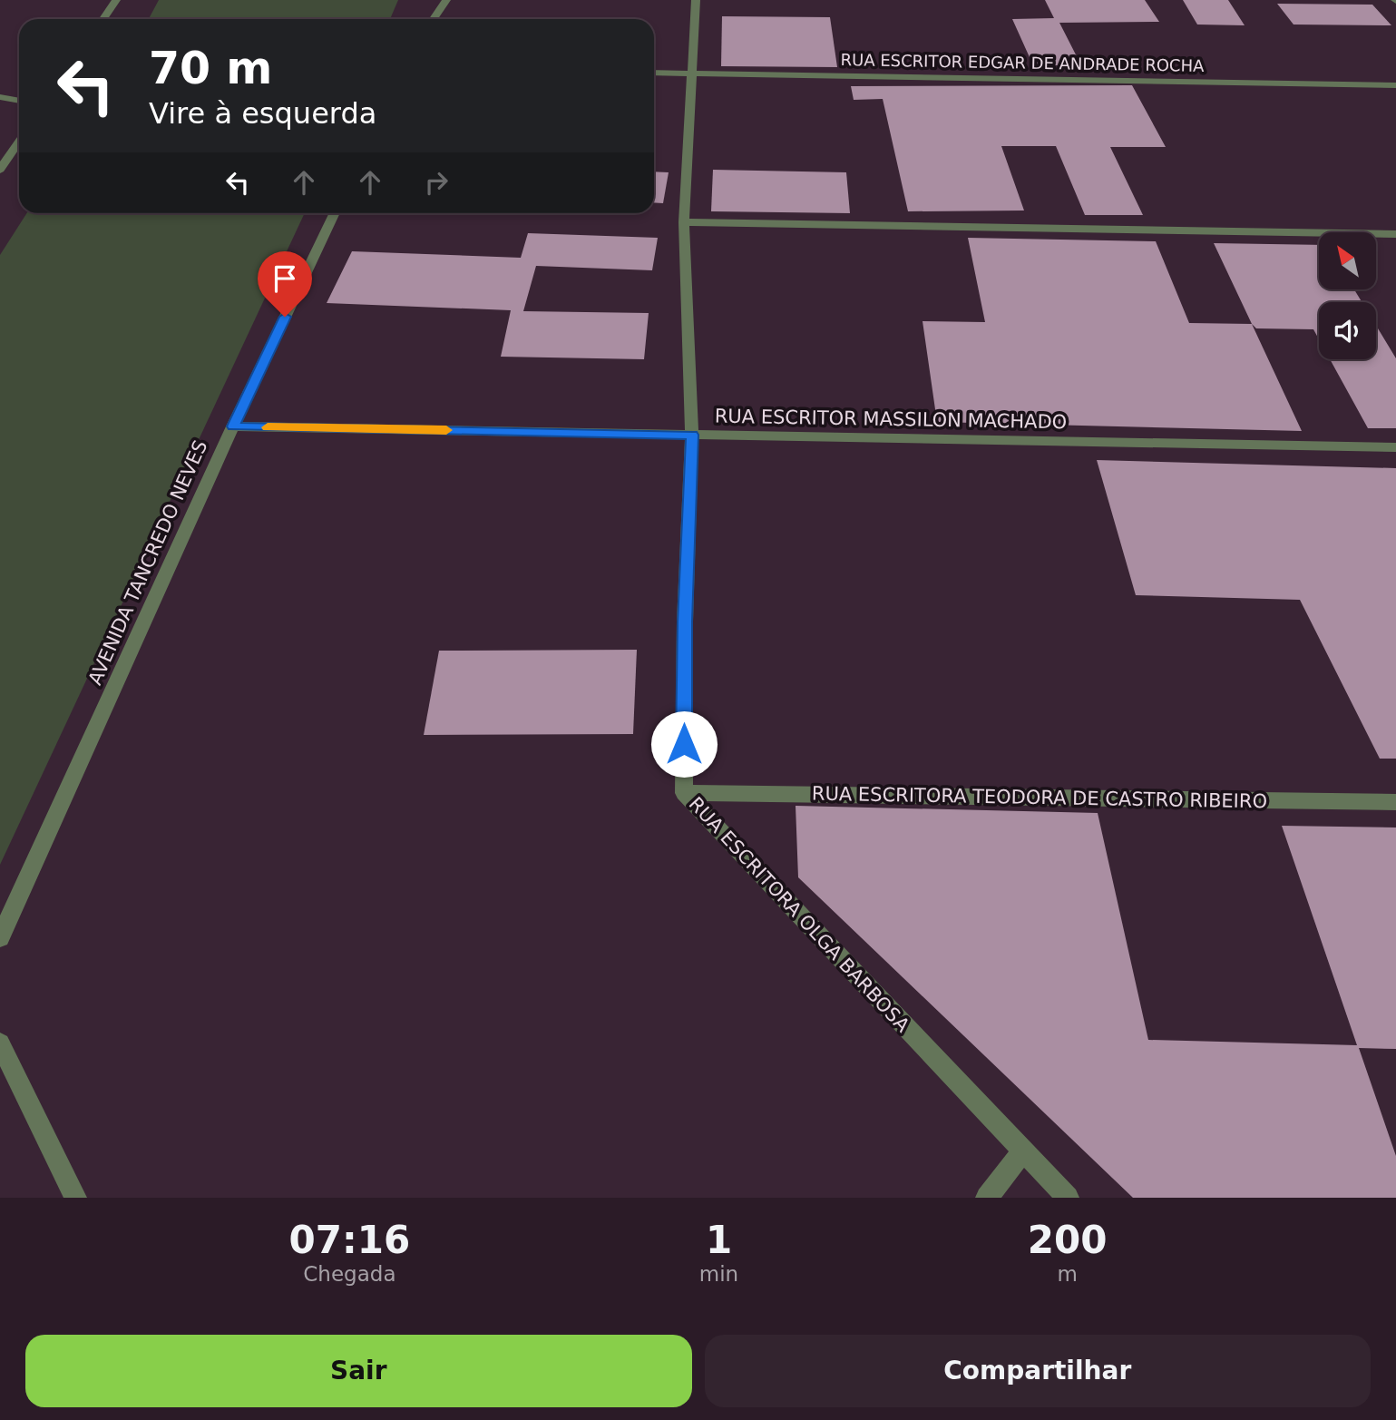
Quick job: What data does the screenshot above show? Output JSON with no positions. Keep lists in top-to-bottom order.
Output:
{
  "streets": {
    "street": [
      "RUA ESCRITOR EDGAR DE ANDRADE ROCHA",
      "RUA ESCRITOR MASSILON MACHADO",
      "AVENIDA TANCREDO NEVES",
      "RUA ESCRITORA TEODORA DE CASTRO RIBEIRO",
      "RUA ESCRITORA OLGA BARBOSA"
    ]
  },
  "crossings": [
    ["RUA ESCRITOR EDGAR DE ANDRADE ROCHA", "RUA ESCRITORA OLGA BARBOSA"],
    ["RUA ESCRITOR MASSILON MACHADO", "AVENIDA TANCREDO NEVES"],
    ["RUA ESCRITOR MASSILON MACHADO", "RUA ESCRITORA OLGA BARBOSA"],
    ["RUA ESCRITORA TEODORA DE CASTRO RIBEIRO", "RUA ESCRITORA OLGA BARBOSA"]
  ],
  "north": "top left",
  "page": {
    "turn": ["70 m", "Vire à esquerda"],
    "eta": [
      "07:16",
      "Chegada",
      "1",
      "min",
      "200",
      "m"
    ],
    "buttons": ["Sair", "Compartilhar"]
  }
}
